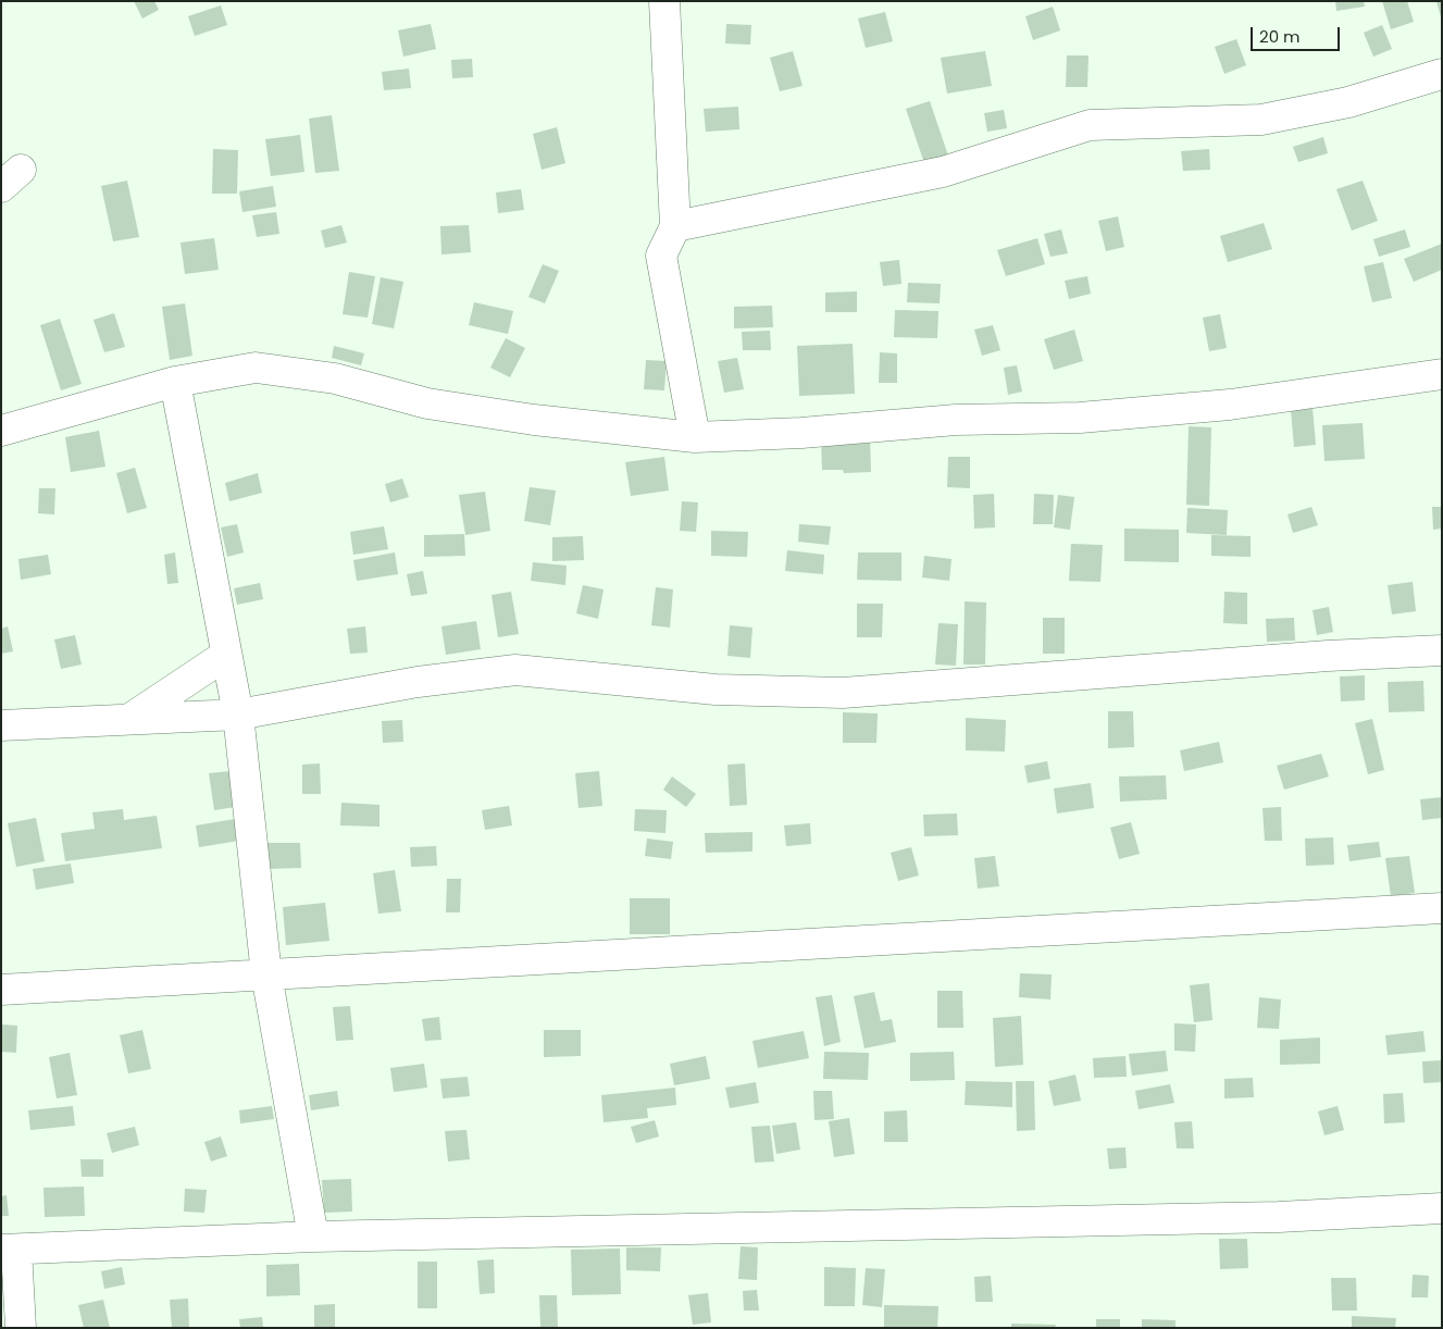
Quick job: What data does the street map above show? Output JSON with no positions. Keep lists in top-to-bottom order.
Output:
{
  "scale_bar": "20 m"
}
